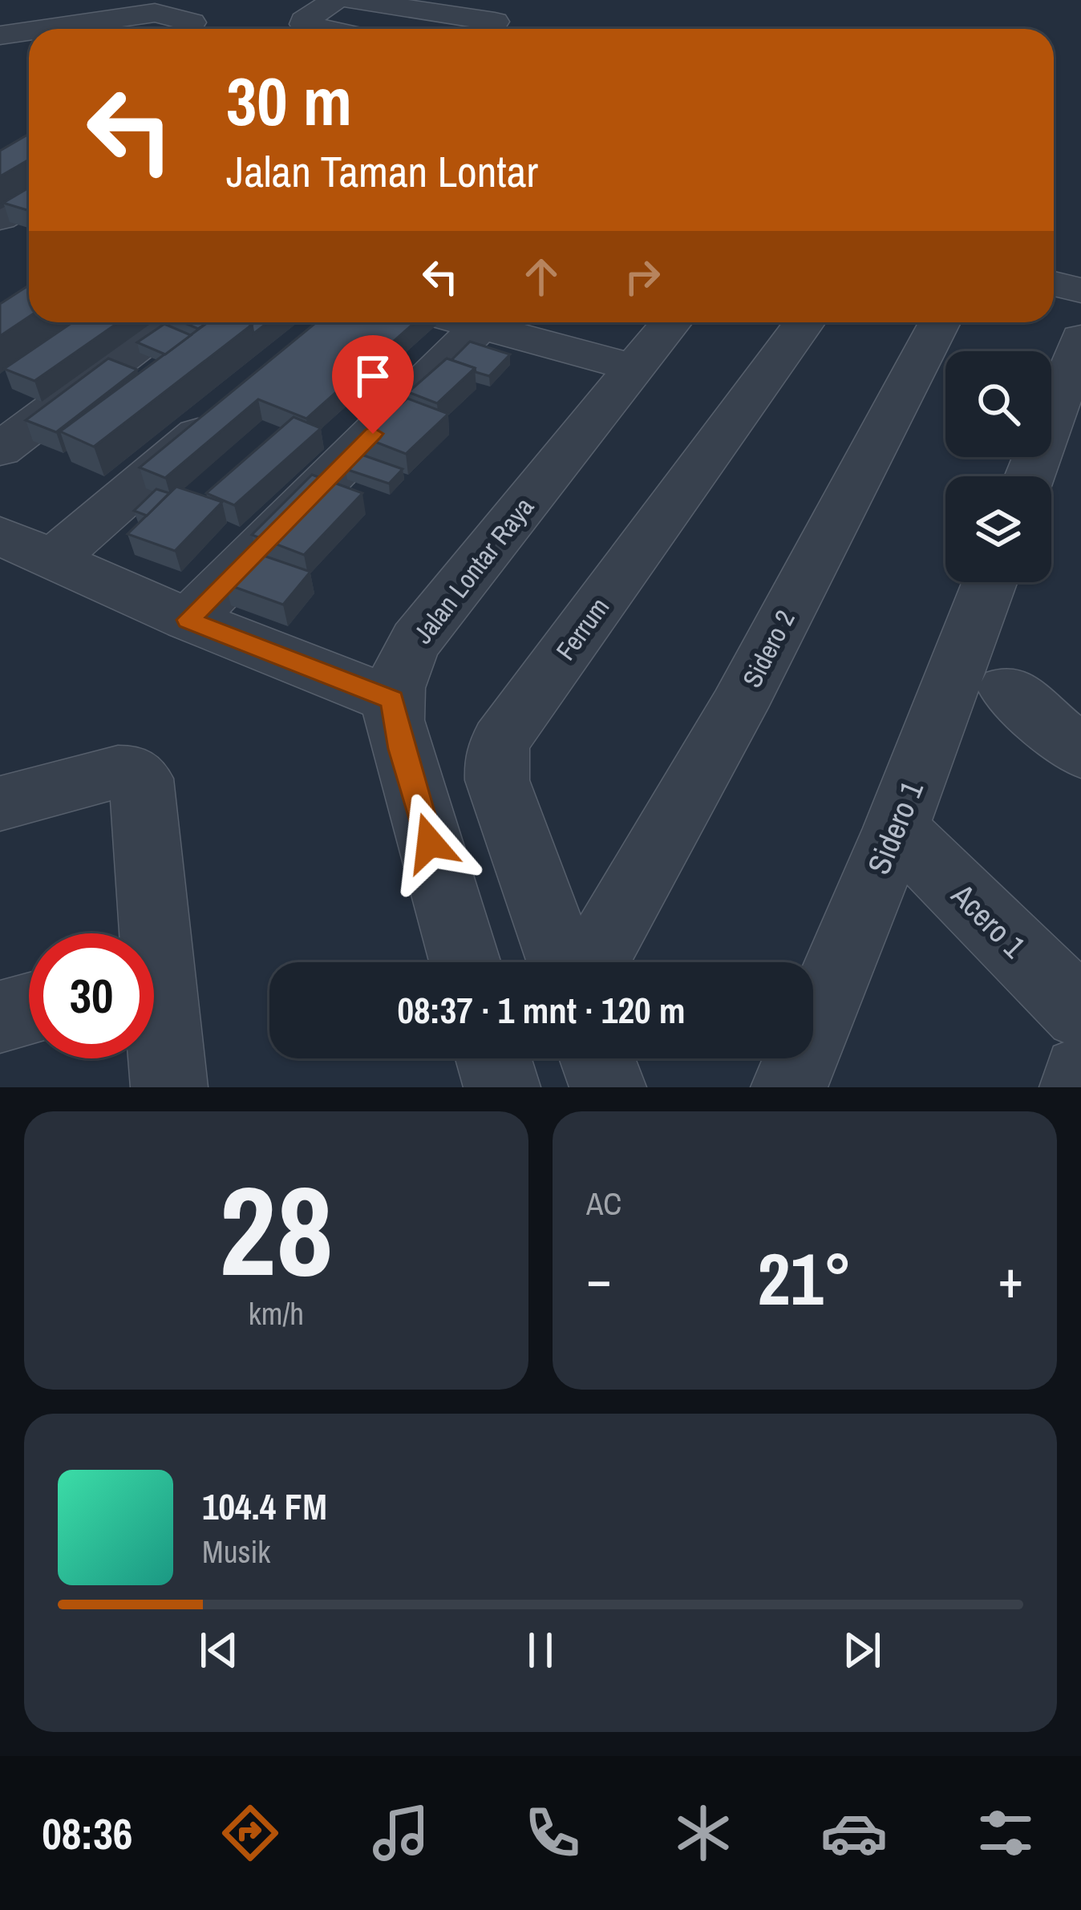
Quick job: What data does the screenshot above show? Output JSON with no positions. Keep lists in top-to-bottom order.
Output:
{
  "streets": {
    "street": [
      "Jalan Lontar Raya",
      "Ferrum",
      "Sidero 2",
      "Sidero 1",
      "Acero 1"
    ]
  },
  "crossings": [
    ["Sidero 1", "Acero 1"]
  ],
  "page": {
    "turn": ["30 m", "Jalan Taman Lontar"],
    "limit": "30",
    "trip": "08:37 · 1 mnt · 120 m",
    "tile": [
      ["28", "km/h"],
      "AC"
    ],
    "heat": ["−", "21°", "+"],
    "song": ["104.4 FM", "Musik"],
    "tabs": "08:36"
  }
}
